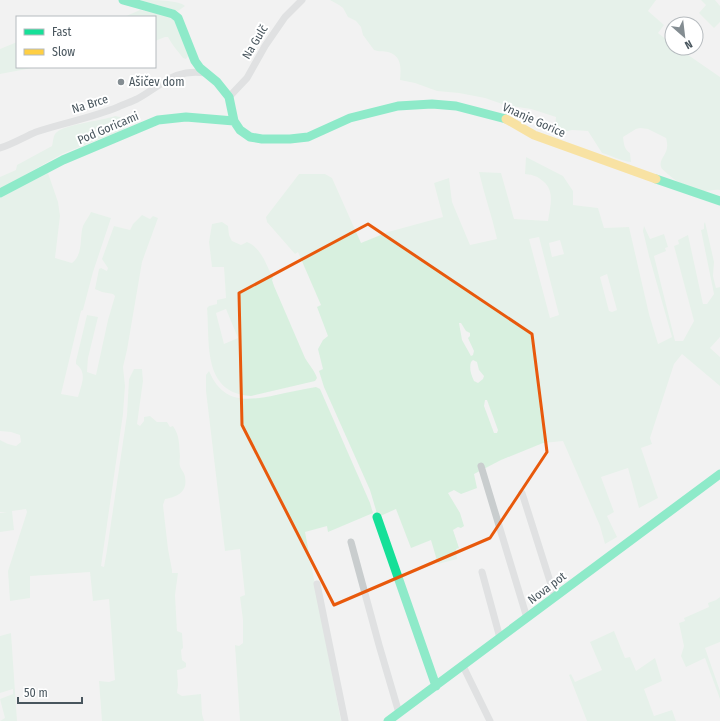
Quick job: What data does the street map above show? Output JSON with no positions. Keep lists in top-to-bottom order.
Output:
{
  "streets": {
    "street": [
      "Na Gulč",
      "Na Brce",
      "Vnanje Gorice",
      "Pod Goricami",
      "Nova pot"
    ]
  },
  "crossings": [
    ["Vnanje Gorice", "Pod Goricami"]
  ],
  "places": ["Ašičev dom"],
  "legend": ["Fast", "Slow"],
  "scale_bar": "50 m",
  "north": "bottom right"
}
